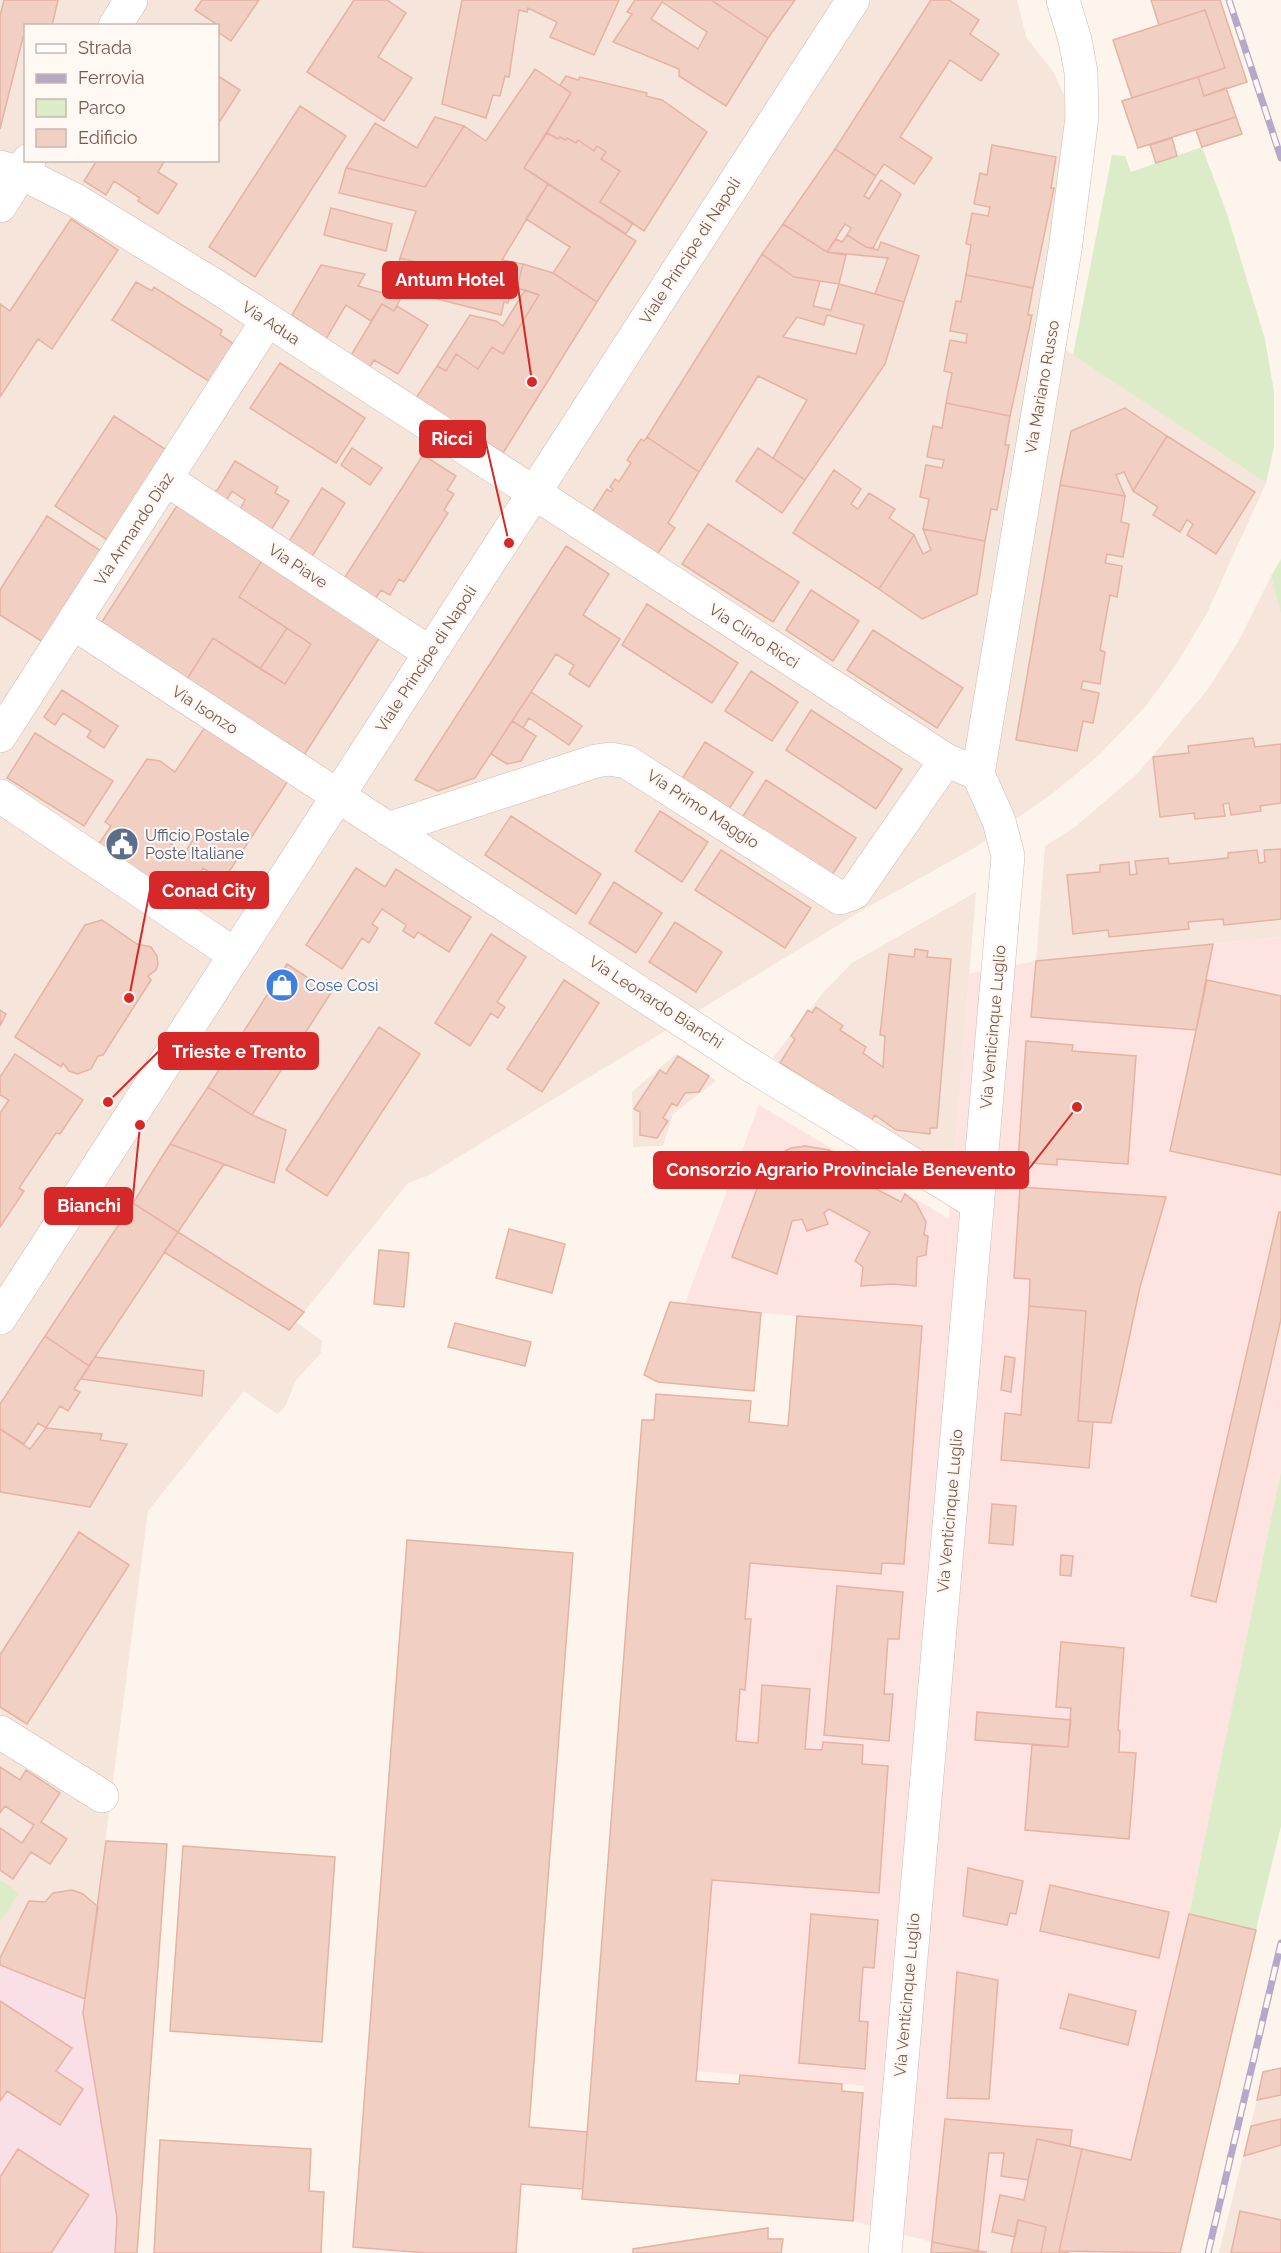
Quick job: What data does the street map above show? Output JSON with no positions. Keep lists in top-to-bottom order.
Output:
{
  "streets": {
    "street": [
      "Viale Principe di Napoli",
      "Via Adua",
      "Via Mariano Russo",
      "Via Armando Diaz",
      "Via Piave",
      "Via Clino Ricci",
      "Via Isonzo",
      "Via Primo Maggio",
      "Via Leonardo Bianchi",
      "Via Venticinque Luglio"
    ]
  },
  "crossings": [
    ["Viale Principe di Napoli", "Via Adua"],
    ["Viale Principe di Napoli", "Via Piave"],
    ["Viale Principe di Napoli", "Via Clino Ricci"],
    ["Viale Principe di Napoli", "Via Isonzo"],
    ["Viale Principe di Napoli", "Via Leonardo Bianchi"],
    ["Via Adua", "Via Armando Diaz"],
    ["Via Adua", "Via Clino Ricci"],
    ["Via Mariano Russo", "Via Clino Ricci"],
    ["Via Mariano Russo", "Via Venticinque Luglio"],
    ["Via Armando Diaz", "Via Piave"],
    ["Via Armando Diaz", "Via Isonzo"],
    ["Via Clino Ricci", "Via Primo Maggio"],
    ["Via Clino Ricci", "Via Venticinque Luglio"],
    ["Via Isonzo", "Via Leonardo Bianchi"],
    ["Via Primo Maggio", "Via Leonardo Bianchi"],
    ["Via Leonardo Bianchi", "Via Venticinque Luglio"]
  ],
  "places": {
    "other": [
      "Antum Hotel",
      "Ricci",
      "Conad City",
      "Trieste e Trento",
      "Consorzio Agrario Provinciale Benevento",
      "Bianchi"
    ],
    "public building": ["Ufficio Postale Poste Italiane"],
    "shop": ["Cose Così"]
  },
  "legend": [
    "Strada",
    "Ferrovia",
    "Parco",
    "Edificio"
  ]
}
